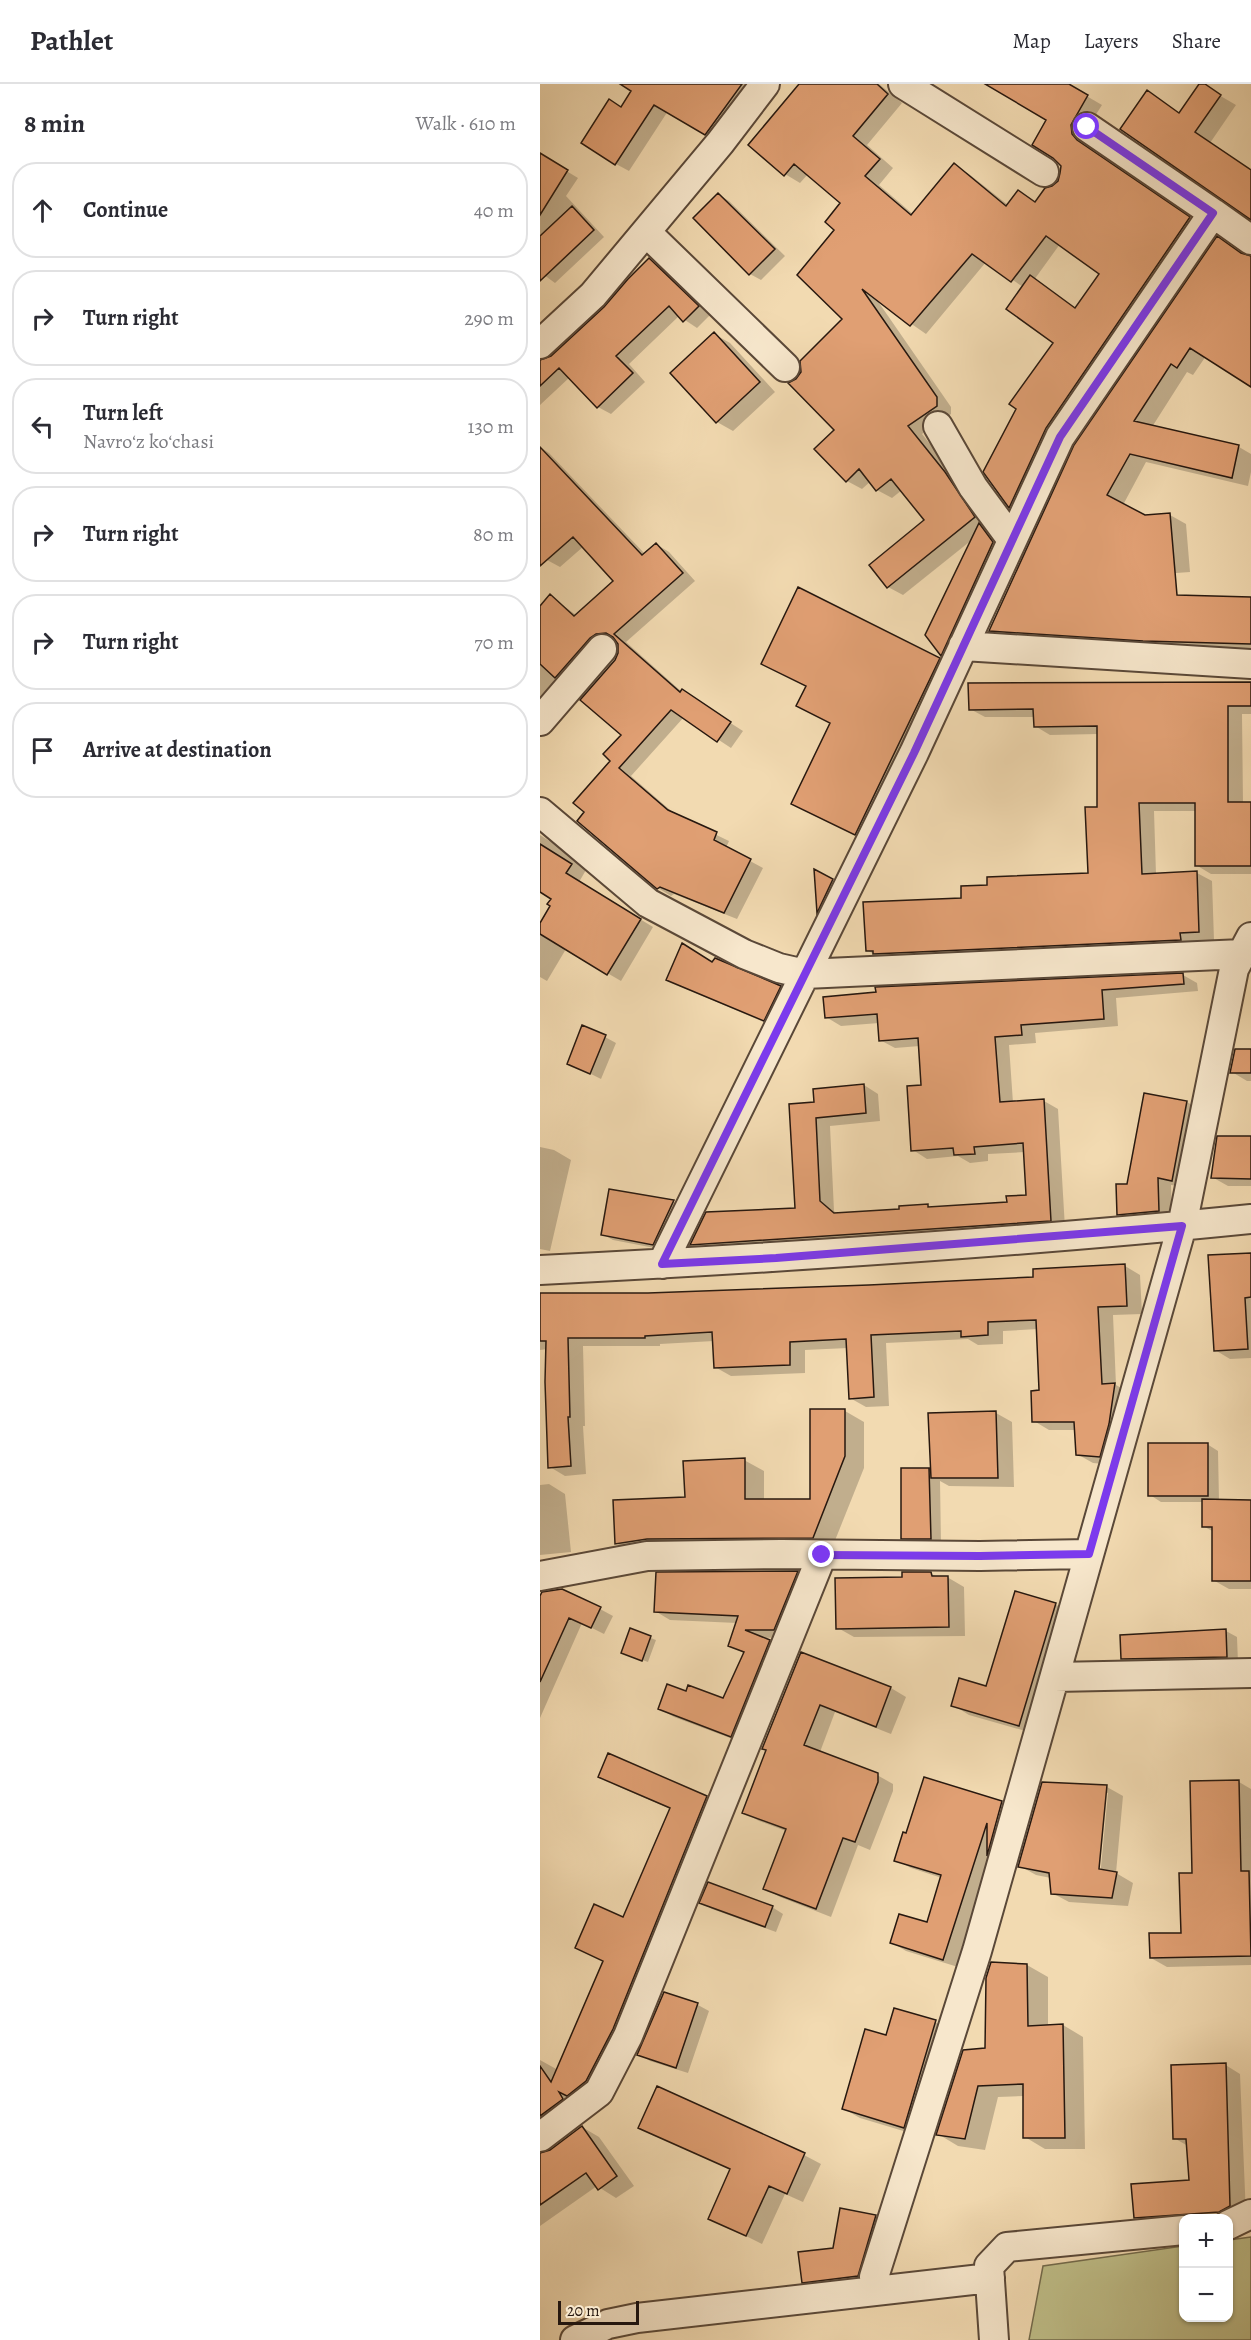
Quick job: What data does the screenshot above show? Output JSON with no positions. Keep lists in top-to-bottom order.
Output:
{
  "scale_bar": "20 m",
  "page": {
    "header": "Pathlet",
    "nav": ["Map", "Layers", "Share"],
    "heading": ["8 min", "Walk · 610 m"],
    "list": [
      ["Continue", "40 m"],
      ["Turn right", "290 m"],
      ["Turn left", "Navroʻz koʻchasi", "130 m"],
      ["Turn right", "80 m"],
      ["Turn right", "70 m"],
      "Arrive at destination"
    ],
    "map_buttons": ["+", "−"],
    "scale": "20 m"
  }
}
